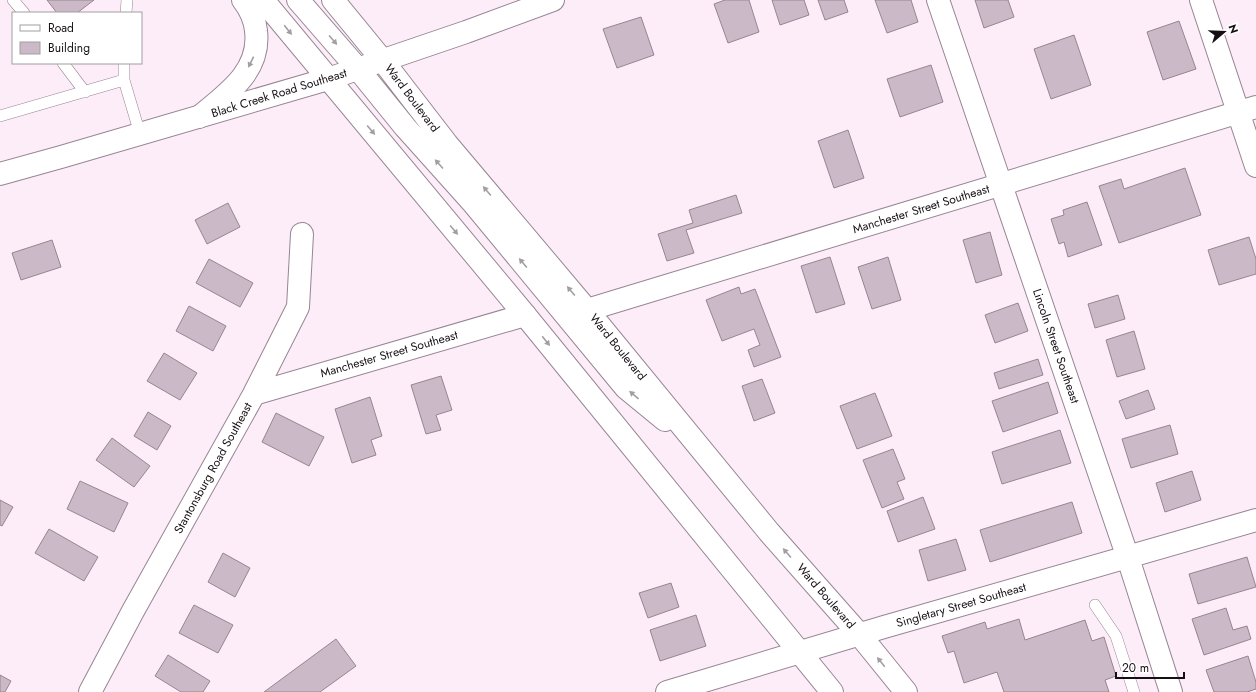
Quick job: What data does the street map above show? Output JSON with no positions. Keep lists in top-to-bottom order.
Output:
{
  "streets": {
    "main road": [
      "Black Creek Road Southeast",
      "Ward Boulevard",
      "Manchester Street Southeast",
      "Lincoln Street Southeast",
      "Stantonsburg Road Southeast",
      "Singletary Street Southeast"
    ]
  },
  "crossings": [
    ["Black Creek Road Southeast", "Ward Boulevard"],
    ["Ward Boulevard", "Manchester Street Southeast"],
    ["Ward Boulevard", "Singletary Street Southeast"],
    ["Manchester Street Southeast", "Lincoln Street Southeast"],
    ["Manchester Street Southeast", "Stantonsburg Road Southeast"],
    ["Lincoln Street Southeast", "Singletary Street Southeast"]
  ],
  "legend": ["Road", "Building"],
  "scale_bar": "20 m",
  "north": "right"
}
